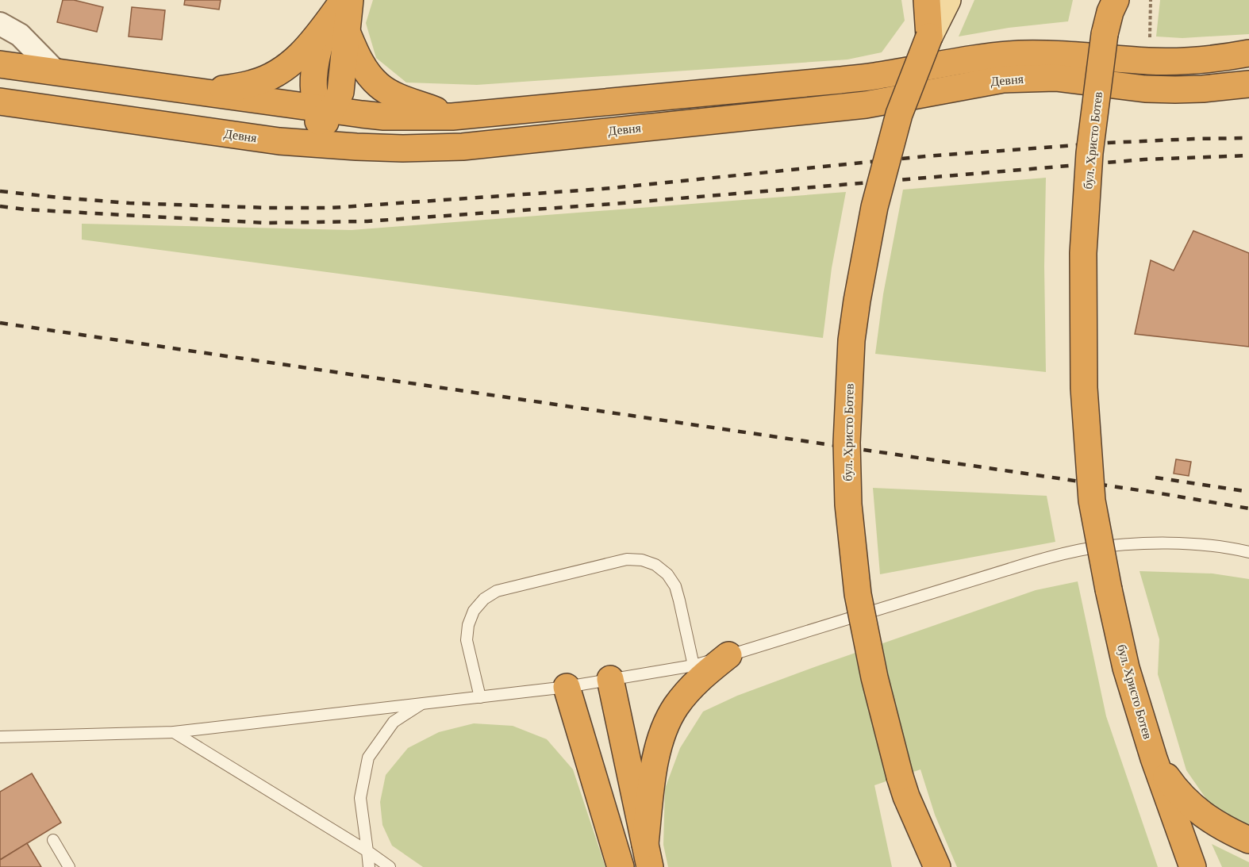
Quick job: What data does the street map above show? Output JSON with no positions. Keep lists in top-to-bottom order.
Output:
{
  "streets": {
    "highway": ["Девня", "бул. Христо Ботев"]
  }
}
